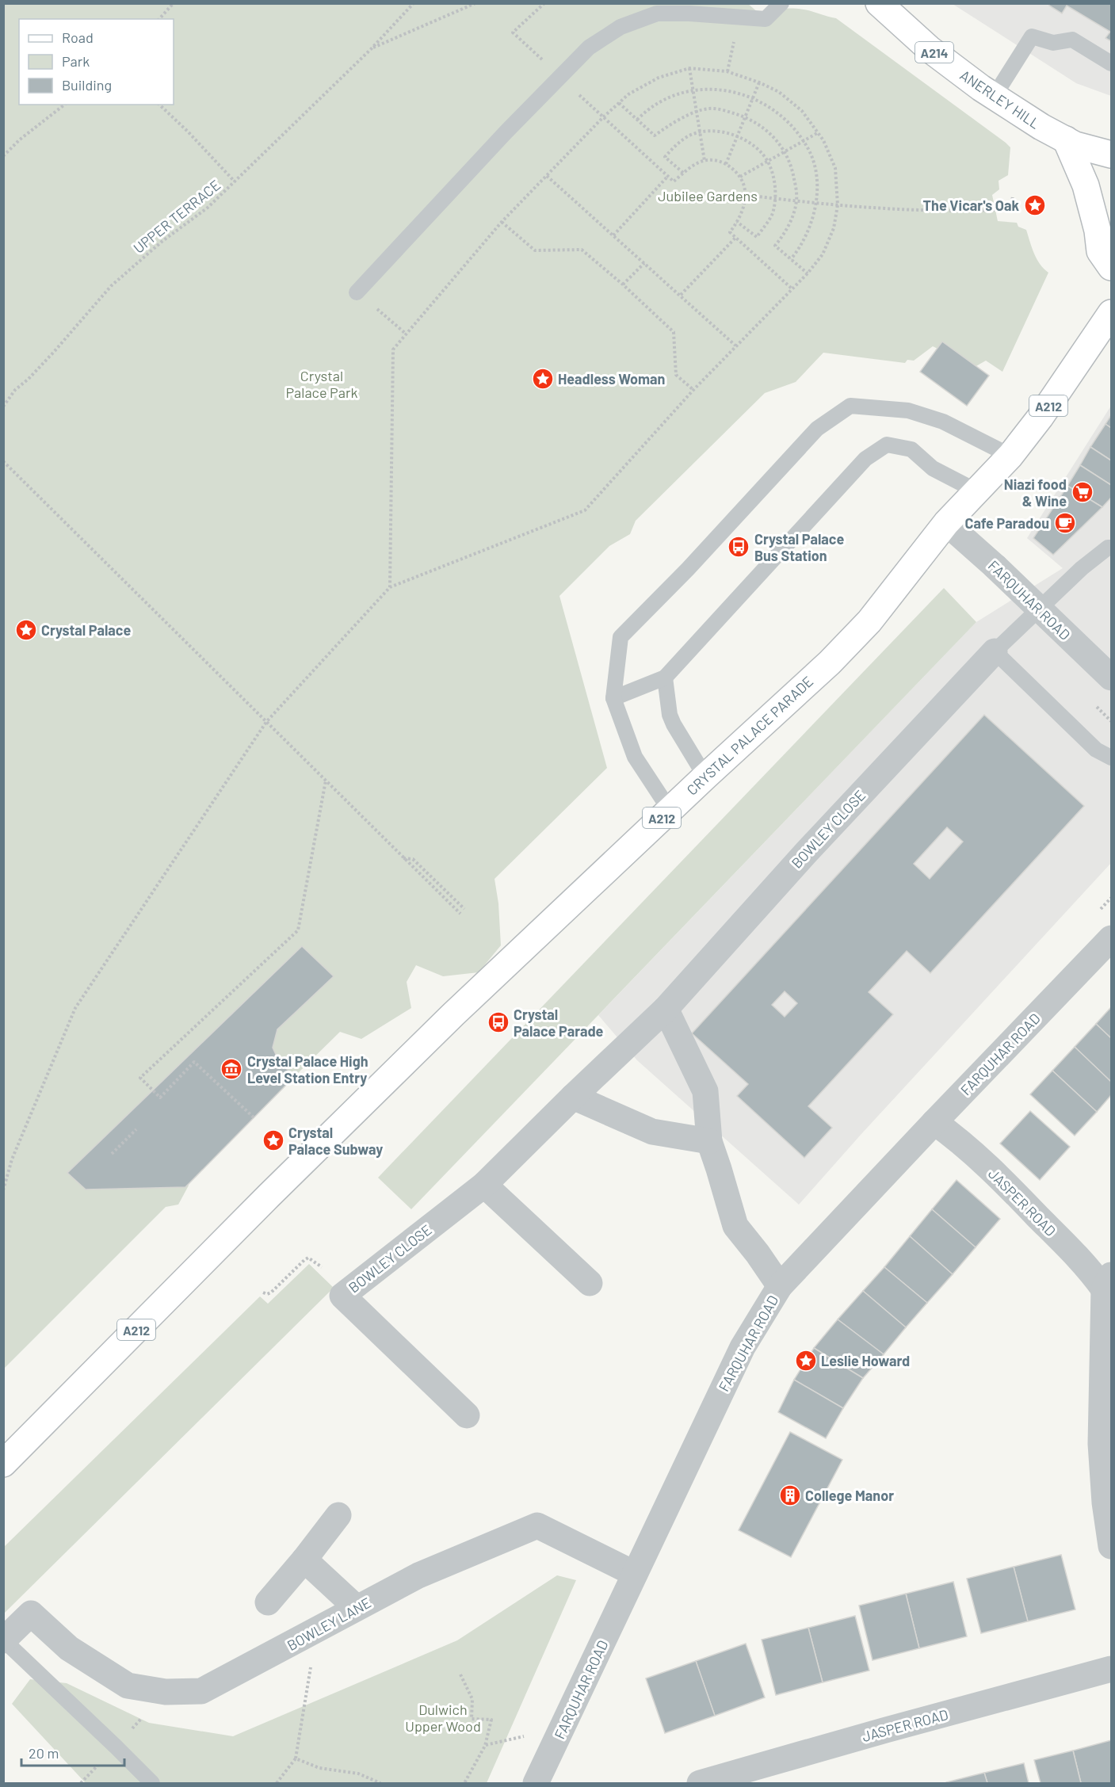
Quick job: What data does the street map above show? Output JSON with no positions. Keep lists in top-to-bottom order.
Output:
{
  "streets": {
    "main road": [
      "A214",
      "ANERLEY HILL",
      "A212",
      "CRYSTAL PALACE PARADE"
    ],
    "street": [
      "FARQUHAR ROAD",
      "BOWLEY CLOSE",
      "JASPER ROAD",
      "BOWLEY LANE"
    ],
    "path": ["UPPER TERRACE"]
  },
  "crossings": [
    ["FARQUHAR ROAD", "CRYSTAL PALACE PARADE"],
    ["FARQUHAR ROAD", "JASPER ROAD"],
    ["FARQUHAR ROAD", "BOWLEY LANE"]
  ],
  "parks": ["Jubilee Gardens", "Crystal Palace Park", "Dulwich Upper Wood"],
  "places": {
    "place": [
      "The Vicar's Oak",
      "Headless Woman",
      "Crystal Palace",
      "Crystal Palace Subway",
      "Leslie Howard"
    ],
    "supermarket": ["Niazi food & Wine"],
    "cafe": ["Cafe Paradou"],
    "bus stop": ["Crystal Palace Bus Station", "Crystal Palace Parade"],
    "museum": ["Crystal Palace High Level Station Entry"],
    "building": ["College Manor"]
  },
  "legend": ["Road", "Park", "Building"],
  "scale_bar": "20 m"
}
